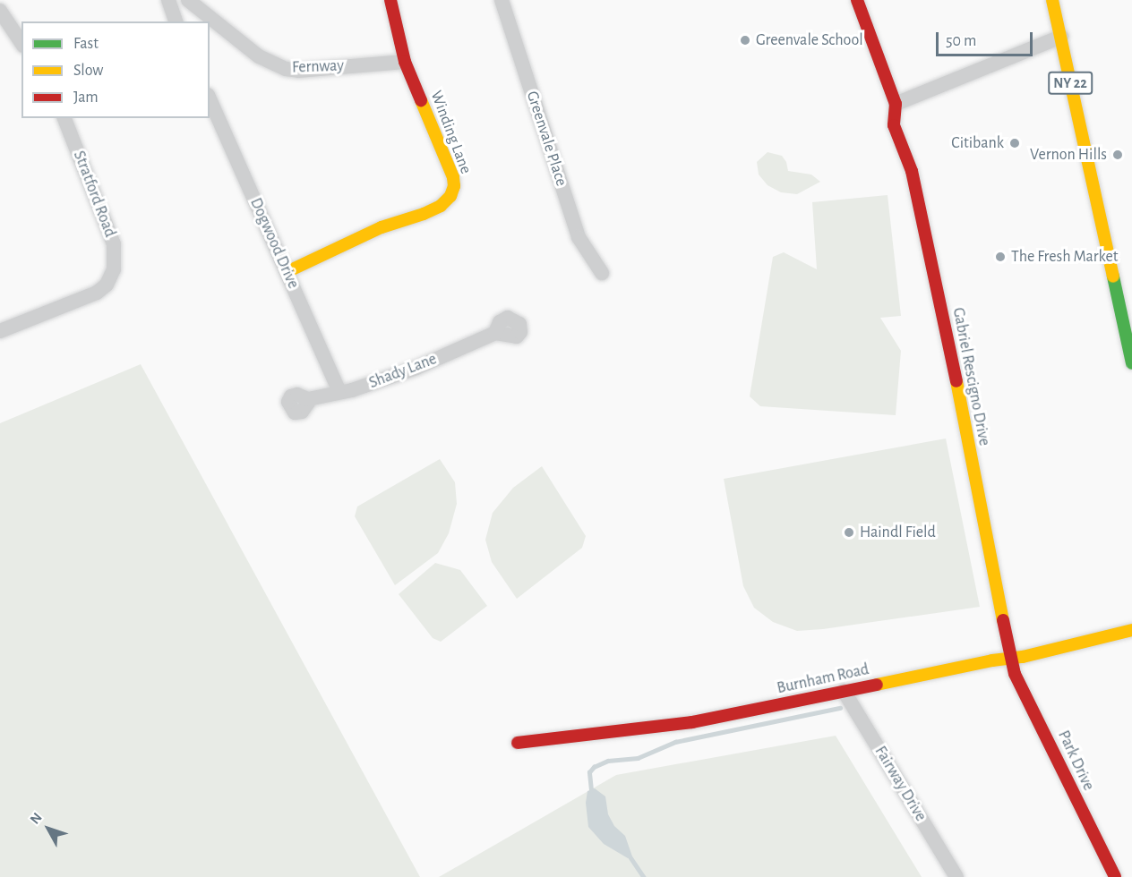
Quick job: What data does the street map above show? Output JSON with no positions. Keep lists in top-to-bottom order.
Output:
{
  "streets": {
    "street": [
      "Fernway",
      "NY 22",
      "Winding Lane",
      "Greenvale Place",
      "Stratford Road",
      "Dogwood Drive",
      "Shady Lane",
      "Gabriel Rescigno Drive",
      "Burnham Road",
      "Park Drive",
      "Fairway Drive"
    ]
  },
  "crossings": [
    ["Fernway", "Winding Lane"],
    ["Winding Lane", "Dogwood Drive"],
    ["Dogwood Drive", "Shady Lane"],
    ["Gabriel Rescigno Drive", "Burnham Road"],
    ["Gabriel Rescigno Drive", "Park Drive"],
    ["Burnham Road", "Park Drive"],
    ["Burnham Road", "Fairway Drive"]
  ],
  "places": [
    "Greenvale School",
    "Citibank",
    "Vernon Hills",
    "The Fresh Market",
    "Haindl Field"
  ],
  "legend": ["Fast", "Slow", "Jam"],
  "scale_bar": "50 m",
  "north": "top left"
}
